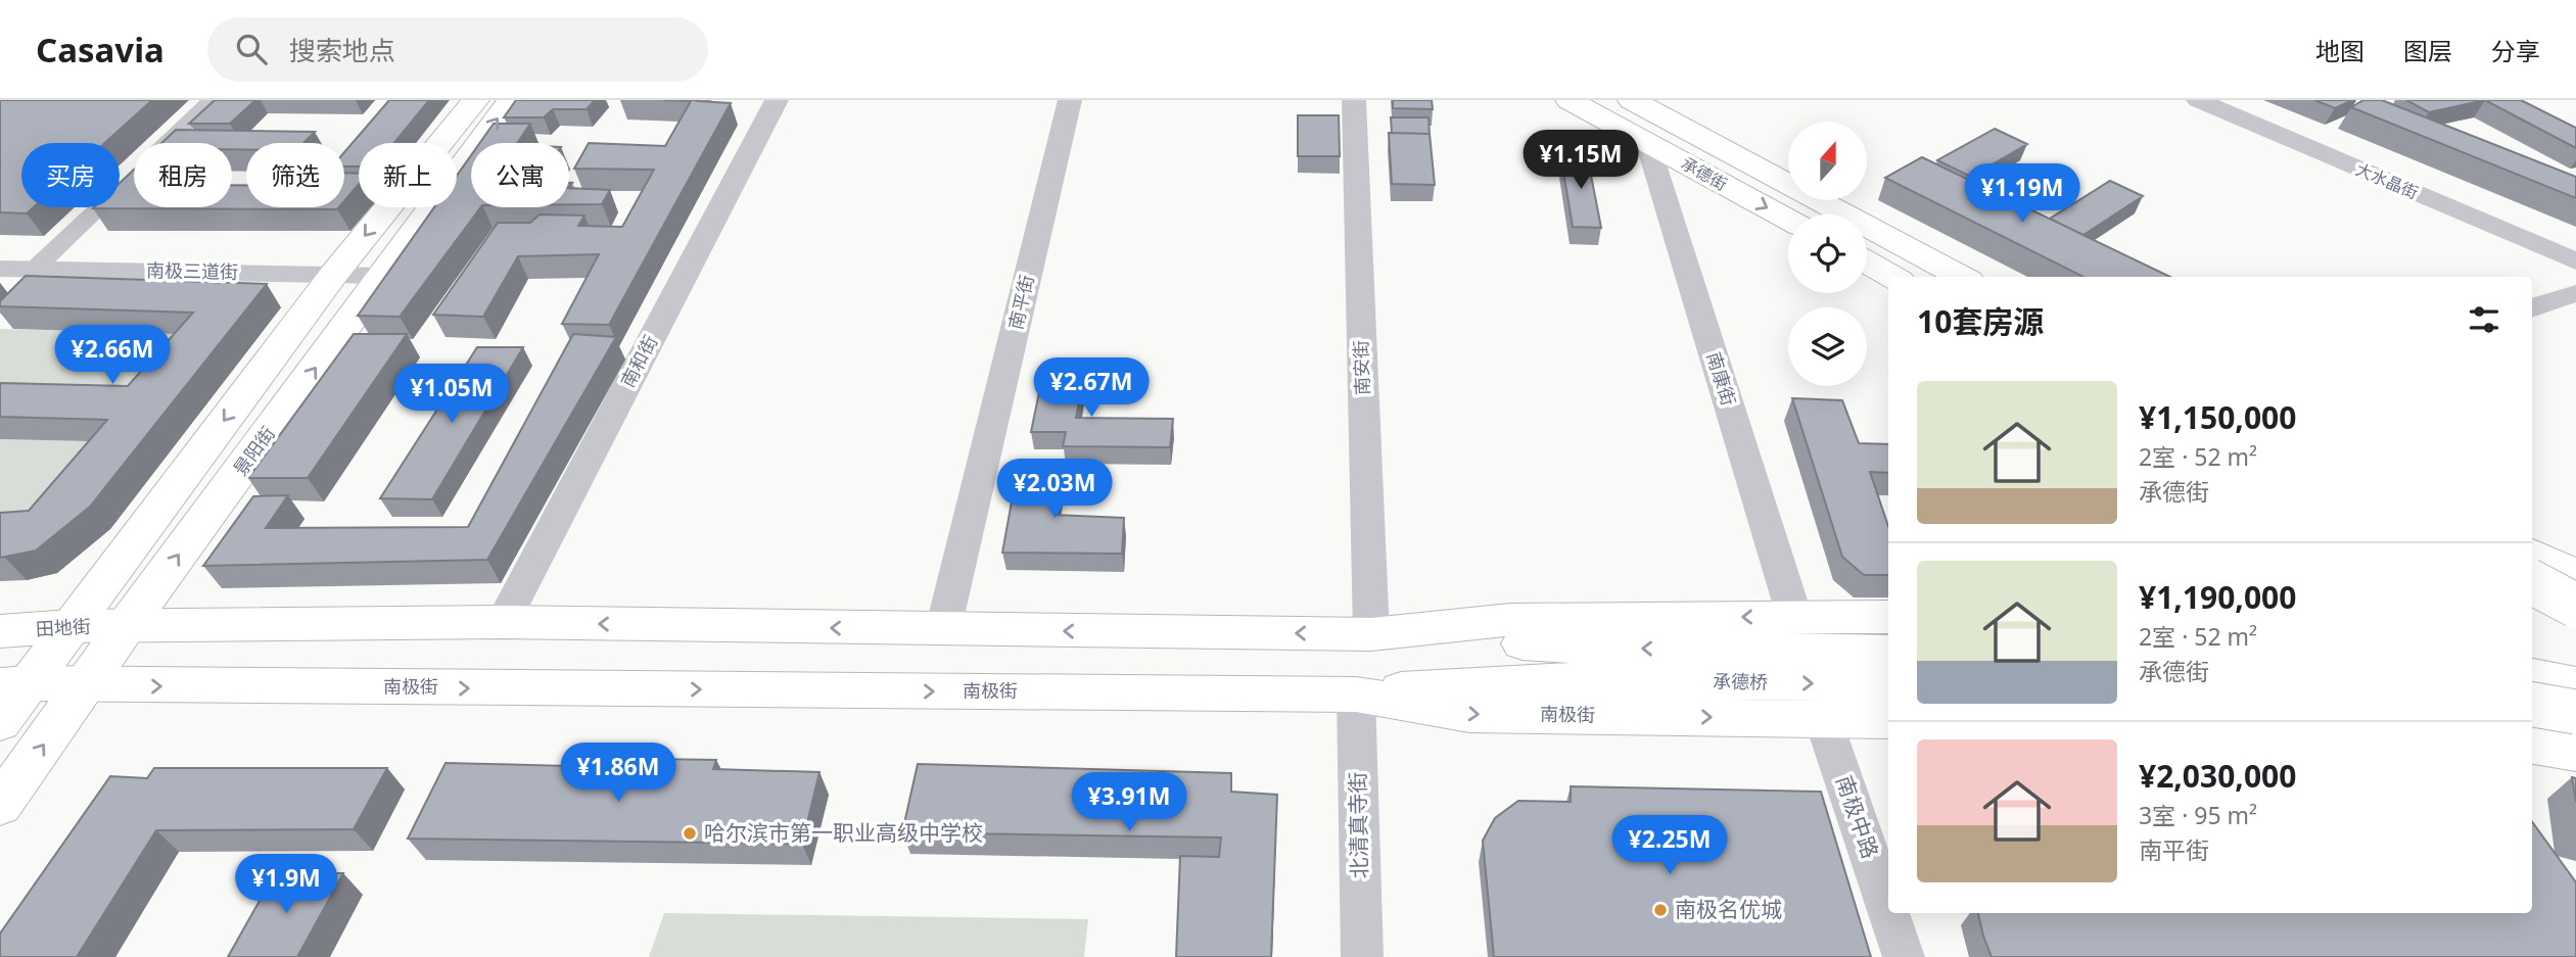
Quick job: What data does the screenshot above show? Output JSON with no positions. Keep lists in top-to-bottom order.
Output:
{
  "streets": {
    "main road": [
      "承德街",
      "景阳街",
      "田地街",
      "承德桥",
      "南极街"
    ],
    "street": [
      "大水晶街",
      "南极三道街",
      "南平街",
      "南和街",
      "南安街",
      "南康街",
      "南极中路",
      "北清真寺街"
    ]
  },
  "crossings": [
    ["承德街", "南康街"],
    ["南极三道街", "景阳街"],
    ["景阳街", "田地街"],
    ["景阳街", "南极街"],
    ["南极街", "南极中路"],
    ["南极街", "北清真寺街"]
  ],
  "places": ["哈尔滨市第一职业高级中学校", "南极名优城"],
  "north": "top",
  "page": {
    "header": "Casavia",
    "search": "搜索地点",
    "nav": ["地图", "图层", "分享"],
    "price": [
      "¥1.15M",
      "¥1.19M",
      "¥2.66M",
      "¥2.67M",
      "¥1.05M",
      "¥2.03M",
      "¥1.86M",
      "¥3.91M",
      "¥2.25M",
      "¥1.9M"
    ],
    "chip": [
      "买房",
      "租房",
      "筛选",
      "新上",
      "公寓"
    ],
    "heading": "10套房源",
    "list": [
      {
        "name": "¥1,150,000",
        "note": "2室 · 52 m² · 承德街"
      },
      {
        "name": "¥1,190,000",
        "note": "2室 · 52 m² · 承德街"
      },
      {
        "name": "¥2,030,000",
        "note": "3室 · 95 m² · 南平街"
      }
    ]
  }
}
